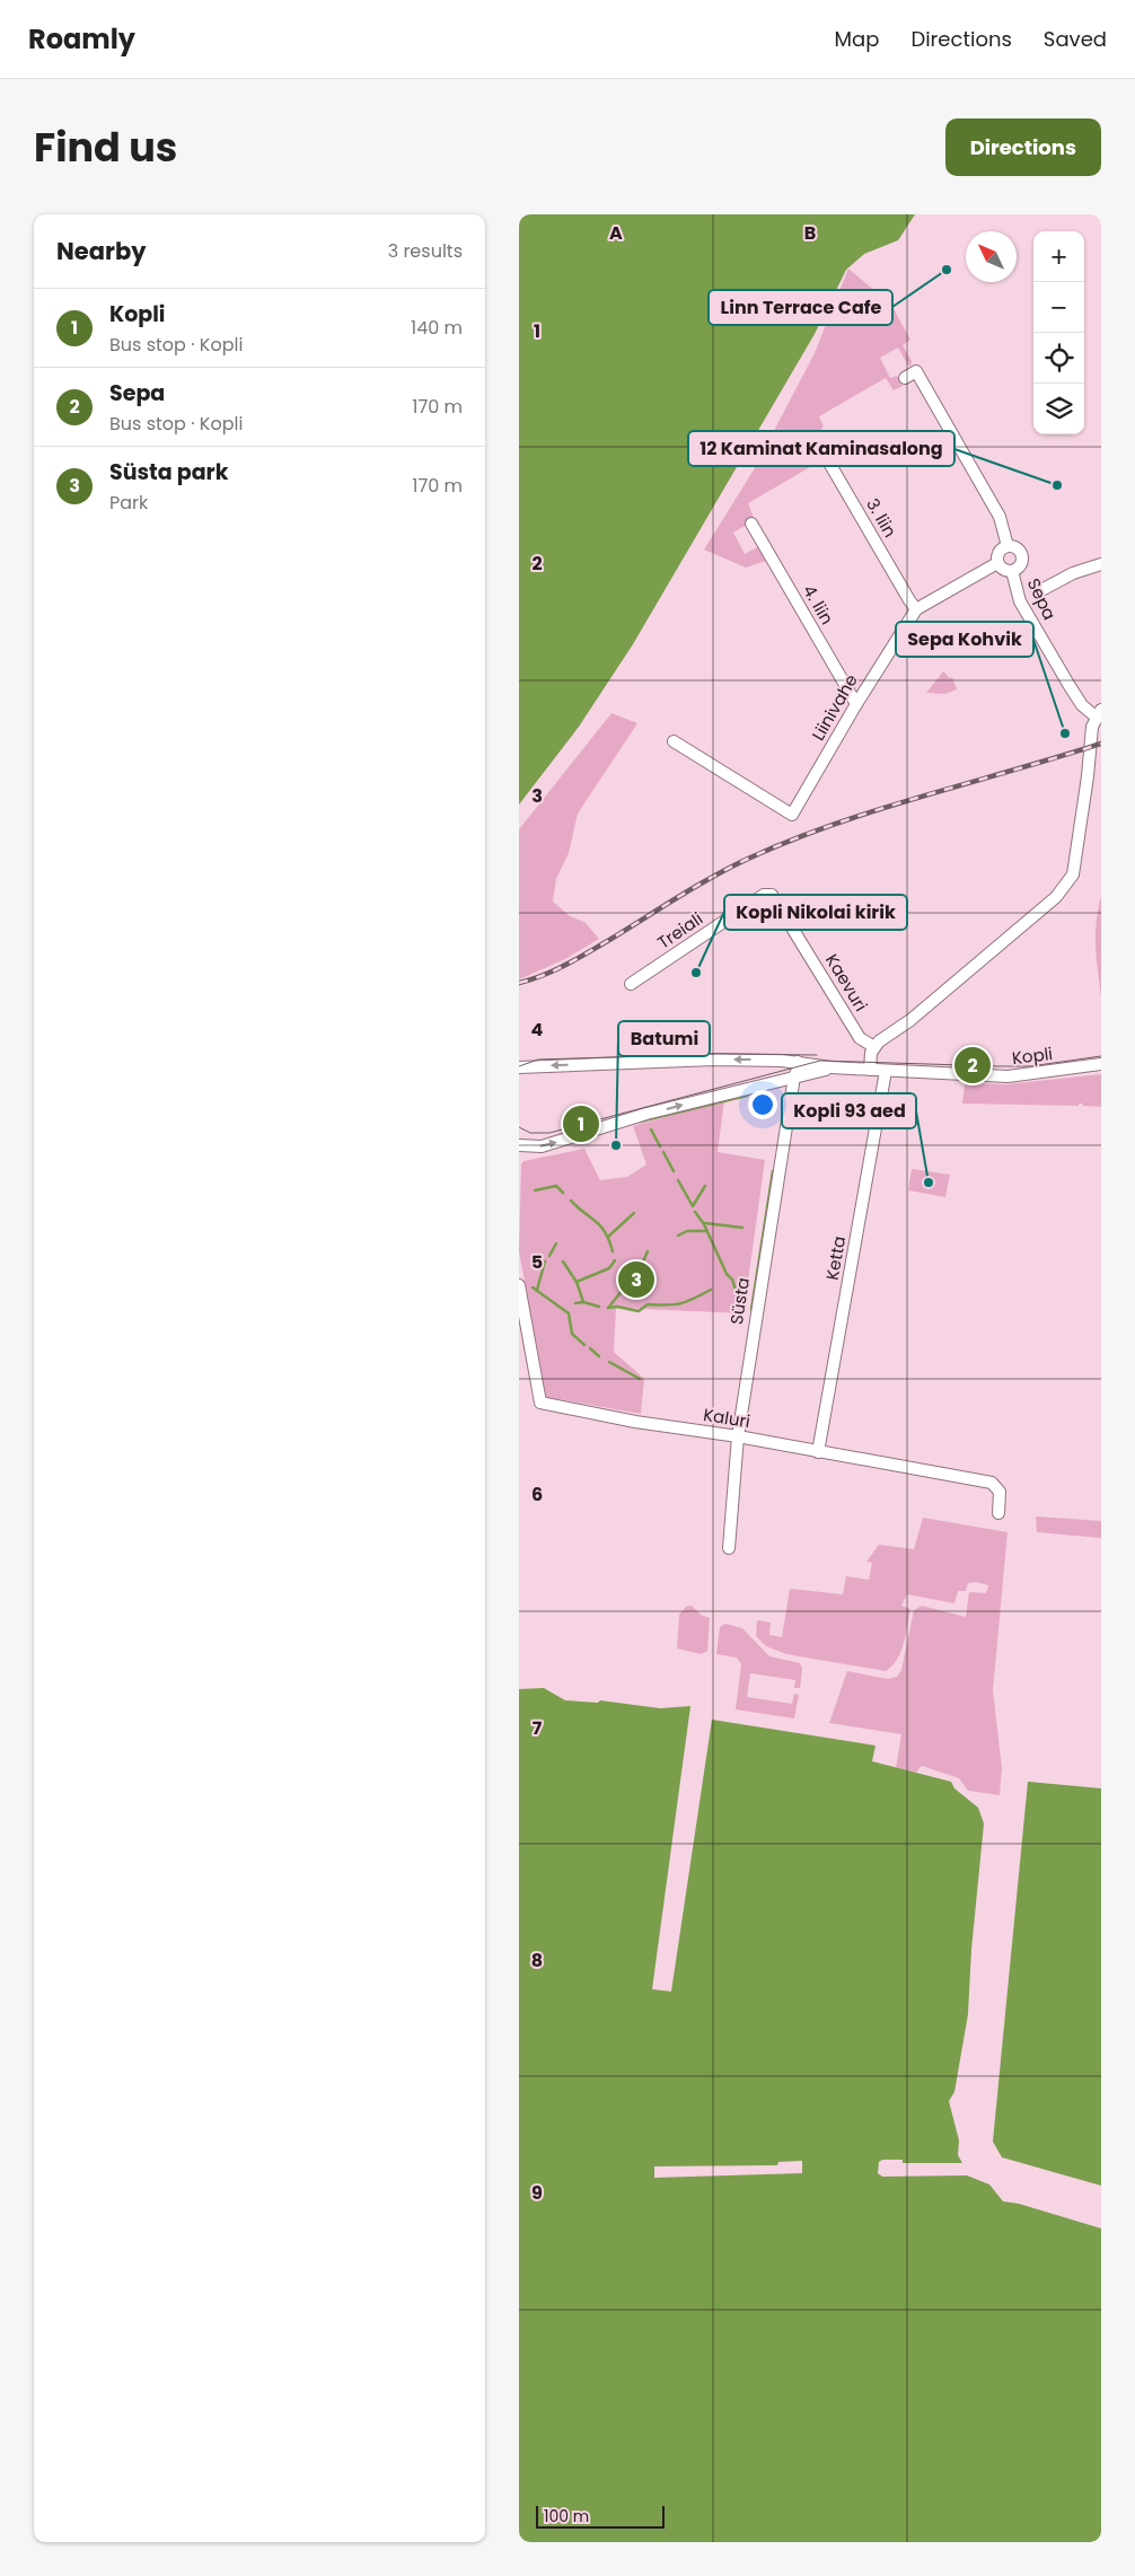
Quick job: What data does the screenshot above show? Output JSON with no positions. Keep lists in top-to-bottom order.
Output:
{
  "streets": {
    "street": [
      "3. liin",
      "Sepa",
      "4. liin",
      "Liinivahe",
      "Treiali",
      "Kaevuri",
      "Kopli",
      "Ketta",
      "Süsta",
      "Kaluri"
    ]
  },
  "crossings": [
    ["3. liin", "Liinivahe"],
    ["Sepa", "Liinivahe"],
    ["Sepa", "Kaevuri"],
    ["4. liin", "Liinivahe"],
    ["Treiali", "Kaevuri"],
    ["Kopli", "Ketta"],
    ["Kopli", "Süsta"],
    ["Ketta", "Kaluri"],
    ["Süsta", "Kaluri"]
  ],
  "places": [
    "Linn Terrace Cafe",
    "12 Kaminat Kaminasalong",
    "Sepa Kohvik",
    "Kopli Nikolai kirik",
    "Batumi",
    "Kopli 93 aed"
  ],
  "scale_bar": "100 m",
  "north": "top left",
  "page": {
    "header": "Roamly",
    "nav": ["Map", "Directions", "Saved"],
    "title": "Find us",
    "buttons": "Directions",
    "heading": ["Nearby", "3 results"],
    "map_buttons": ["+", "−"],
    "list": [
      {
        "mark": "1",
        "name": "Kopli",
        "note": "Bus stop · Kopli",
        "value": "140 m"
      },
      {
        "mark": "2",
        "name": "Sepa",
        "note": "Bus stop · Kopli",
        "value": "170 m"
      },
      {
        "mark": "3",
        "name": "Süsta park",
        "note": "Park",
        "value": "170 m"
      }
    ],
    "pins": ["2", "1", "3"],
    "scale": "100 m"
  },
  "grid": {
    "columns": ["A", "B"],
    "rows": [
      "1",
      "2",
      "3",
      "4",
      "5",
      "6",
      "7",
      "8",
      "9"
    ]
  }
}
